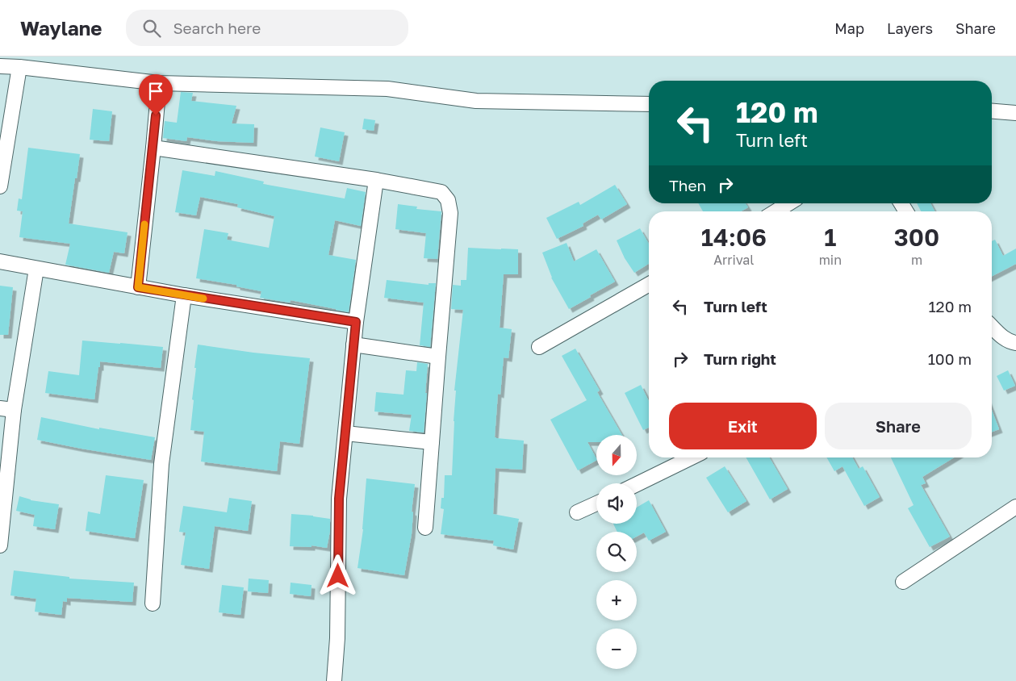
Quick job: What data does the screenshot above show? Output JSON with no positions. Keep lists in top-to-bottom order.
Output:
{
  "north": "bottom",
  "page": {
    "header": "Waylane",
    "search": "Search here",
    "nav": ["Map", "Layers", "Share"],
    "turn": ["120 m", "Turn left"],
    "then": "Then",
    "eta": [
      "14:06",
      "Arrival",
      "1",
      "min",
      "300",
      "m"
    ],
    "list": [
      {
        "name": "Turn left",
        "value": "120 m"
      },
      {
        "name": "Turn right",
        "value": "100 m"
      }
    ],
    "buttons": ["Exit", "Share"],
    "map_buttons": ["+", "−"]
  }
}
